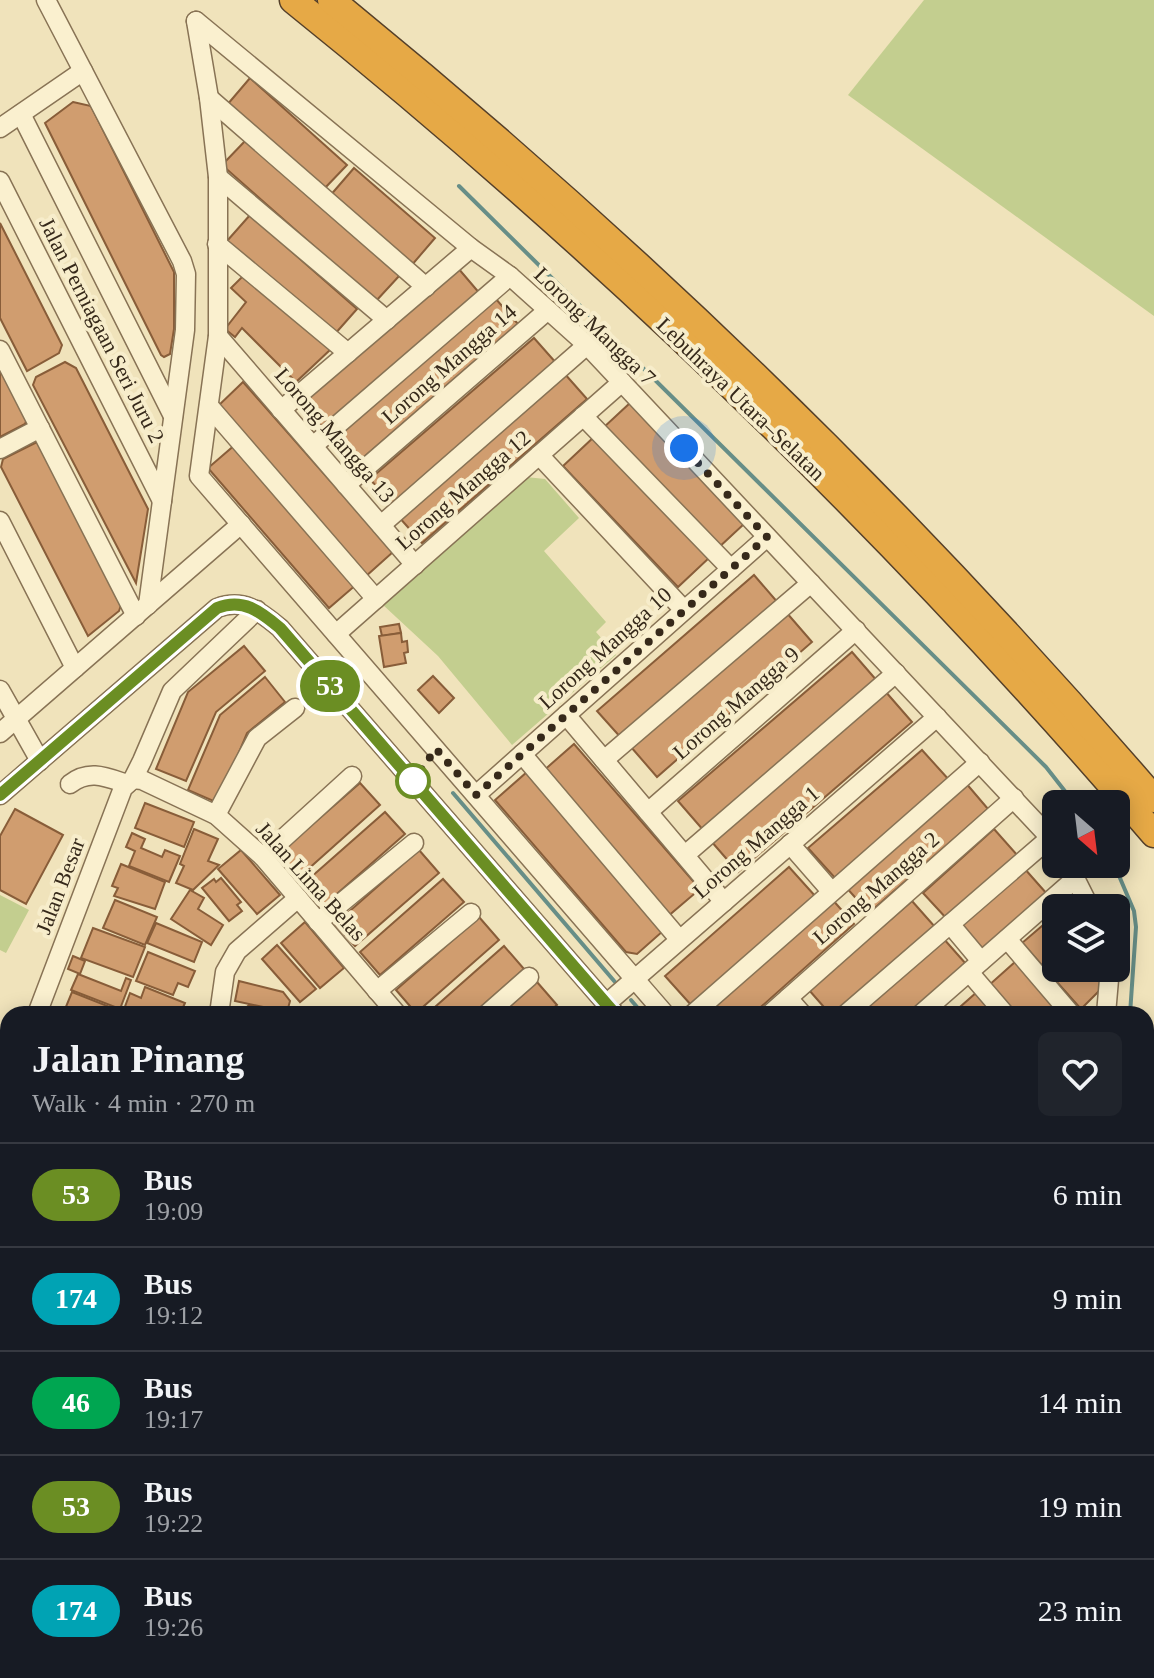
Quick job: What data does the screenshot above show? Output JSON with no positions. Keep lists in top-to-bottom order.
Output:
{
  "streets": {
    "highway": ["Lebuhraya Utara–Selatan"],
    "street": [
      "Lorong Mangga 7",
      "Jalan Perniagaan Seri Juru 2",
      "Lorong Mangga 14",
      "Lorong Mangga 13",
      "Lorong Mangga 12",
      "Lorong Mangga 10",
      "Lorong Mangga 9",
      "Lorong Mangga 1",
      "Jalan Lima Belas",
      "Jalan Besar",
      "Lorong Mangga 2"
    ]
  },
  "crossings": [
    ["Lorong Mangga 7", "Lorong Mangga 14"],
    ["Lorong Mangga 7", "Lorong Mangga 12"],
    ["Lorong Mangga 7", "Lorong Mangga 10"],
    ["Lorong Mangga 7", "Lorong Mangga 9"],
    ["Lorong Mangga 7", "Lorong Mangga 1"],
    ["Lorong Mangga 7", "Lorong Mangga 2"],
    ["Lorong Mangga 14", "Lorong Mangga 13"],
    ["Lorong Mangga 13", "Lorong Mangga 12"],
    ["Jalan Lima Belas", "Jalan Besar"]
  ],
  "lines": ["bus line 53"],
  "north": "bottom right",
  "page": {
    "on_map": "53",
    "heading": ["Jalan Pinang", "Walk · 4 min · 270 m"],
    "list": [
      {
        "mark": "53",
        "name": "Bus",
        "note": "19:09",
        "value": "6 min"
      },
      {
        "mark": "174",
        "name": "Bus",
        "note": "19:12",
        "value": "9 min"
      },
      {
        "mark": "46",
        "name": "Bus",
        "note": "19:17",
        "value": "14 min"
      },
      {
        "mark": "53",
        "name": "Bus",
        "note": "19:22",
        "value": "19 min"
      },
      {
        "mark": "174",
        "name": "Bus",
        "note": "19:26",
        "value": "23 min"
      }
    ]
  }
}
